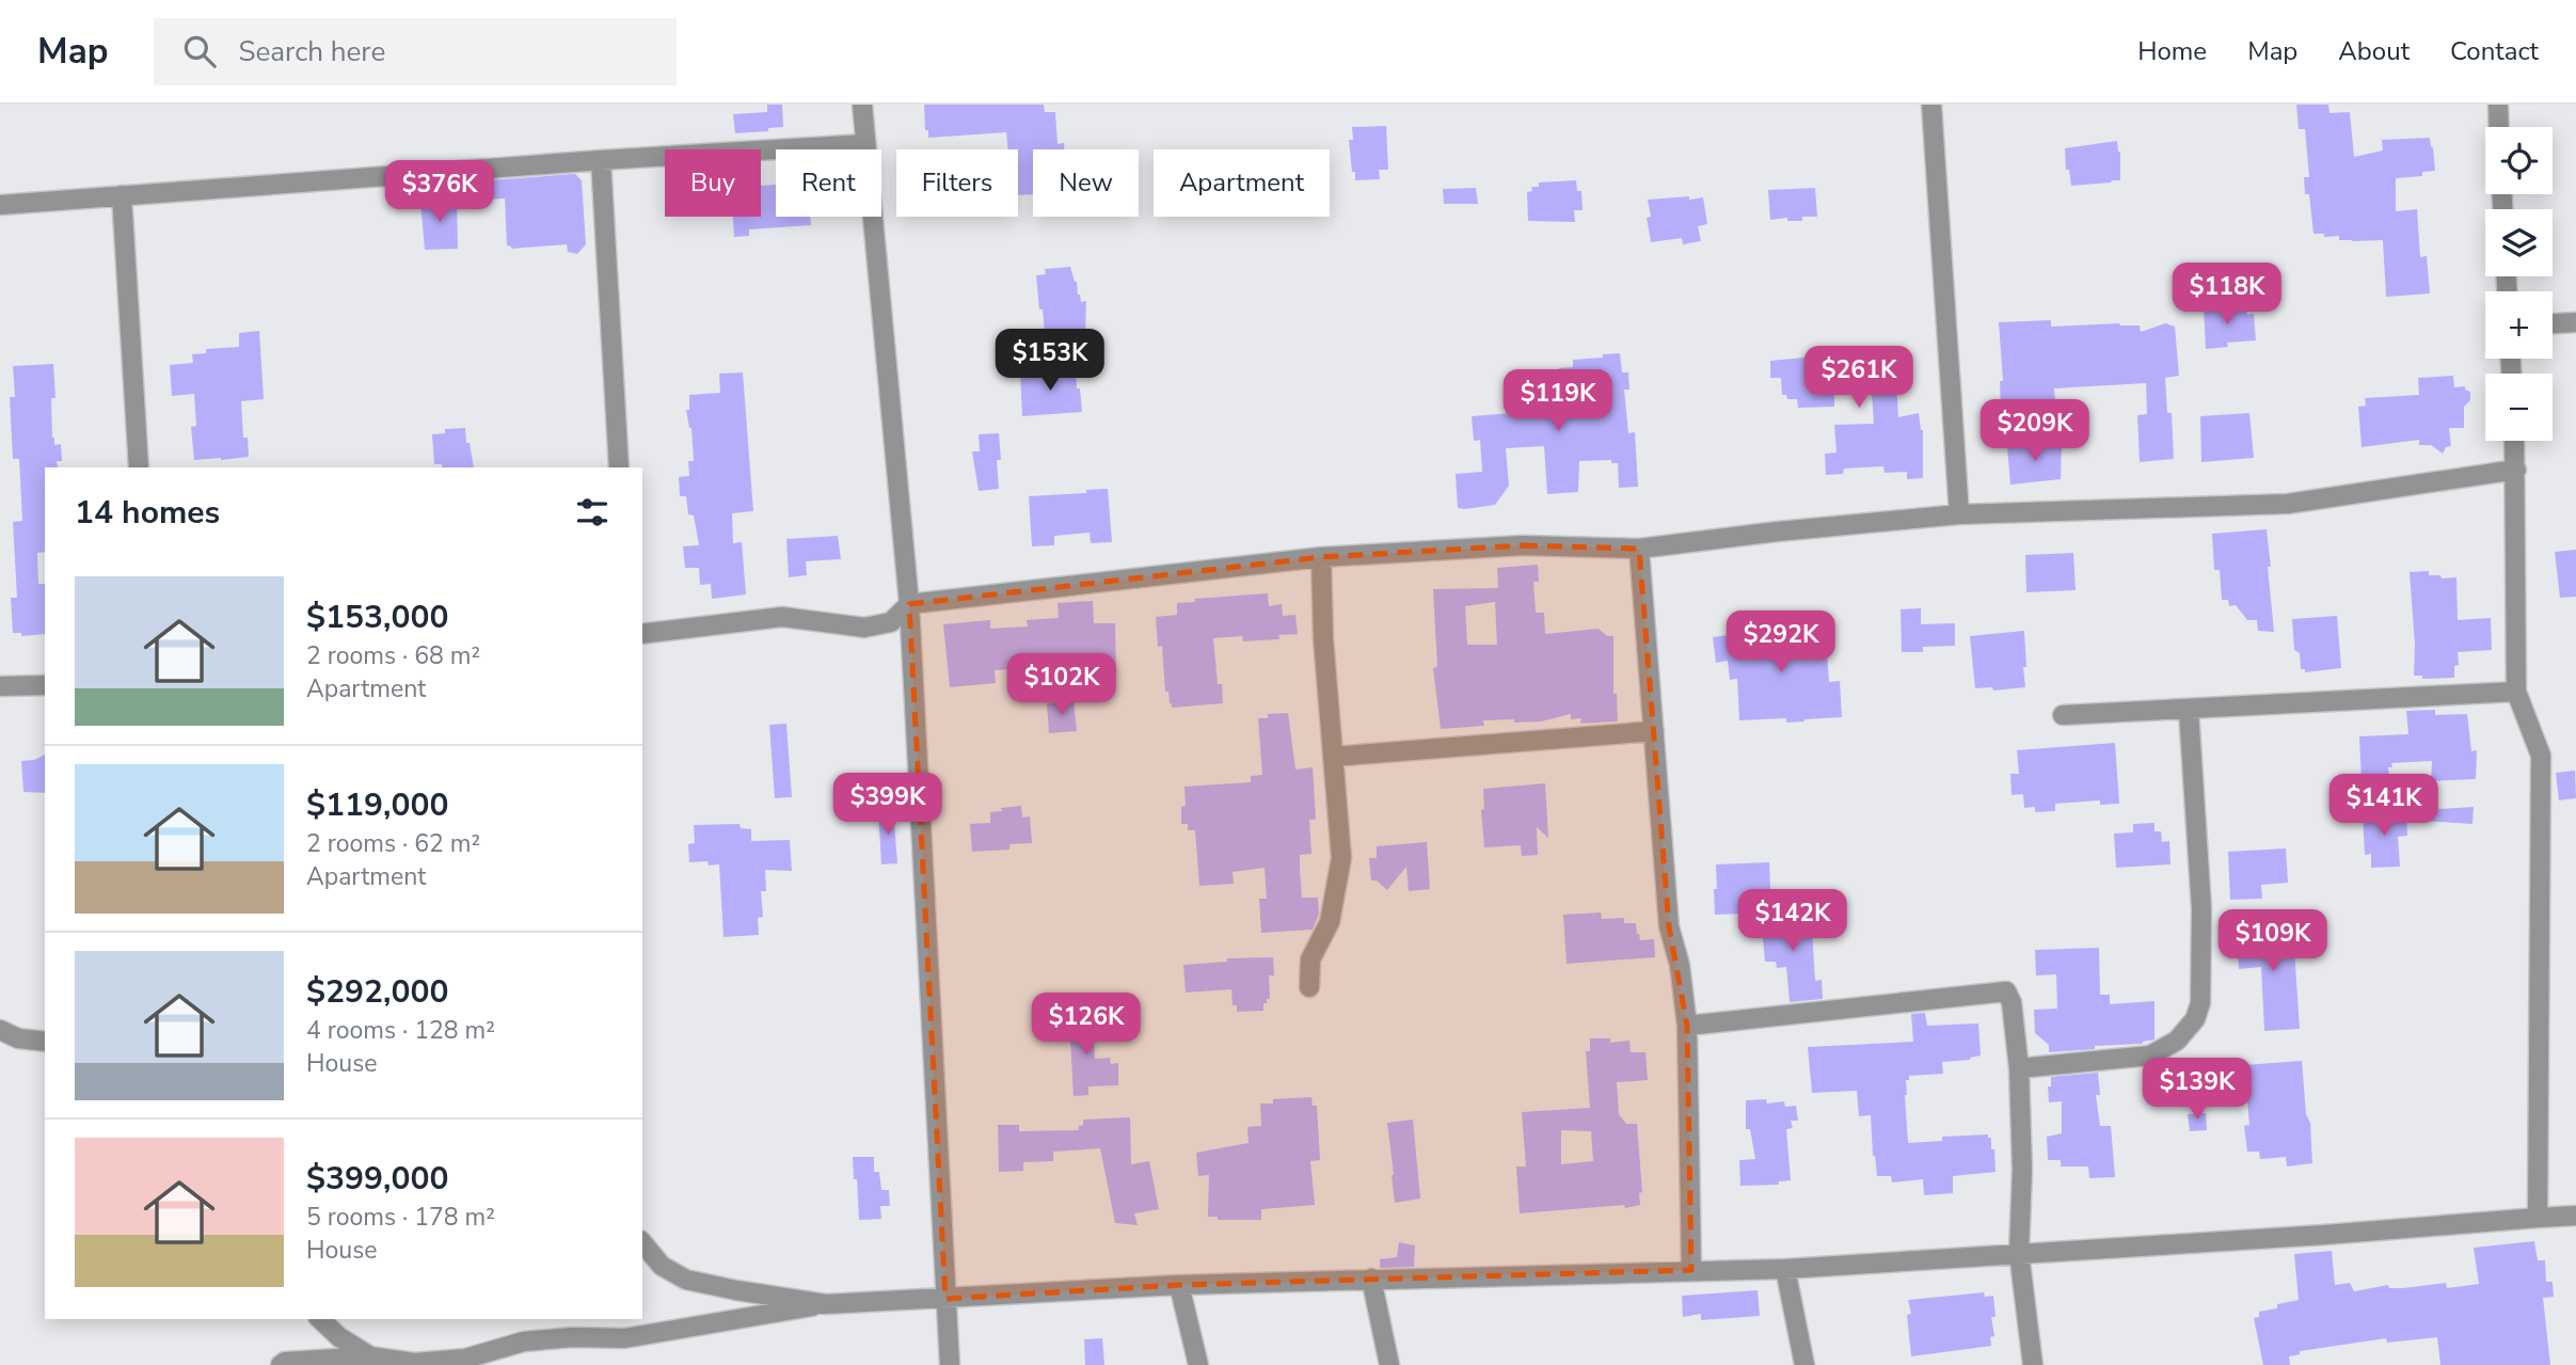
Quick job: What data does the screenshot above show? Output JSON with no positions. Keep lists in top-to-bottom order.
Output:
{
  "page": {
    "header": "Map",
    "search": "Search here",
    "nav": [
      "Home",
      "Map",
      "About",
      "Contact"
    ],
    "map_buttons": ["+", "−"],
    "chip": [
      "Buy",
      "Rent",
      "Filters",
      "New",
      "Apartment"
    ],
    "price": [
      "$376K",
      "$118K",
      "$153K",
      "$261K",
      "$119K",
      "$209K",
      "$292K",
      "$102K",
      "$399K",
      "$141K",
      "$142K",
      "$109K",
      "$126K",
      "$139K"
    ],
    "heading": "14 homes",
    "list": [
      {
        "name": "$153,000",
        "note": "2 rooms · 68 m² · Apartment"
      },
      {
        "name": "$119,000",
        "note": "2 rooms · 62 m² · Apartment"
      },
      {
        "name": "$292,000",
        "note": "4 rooms · 128 m² · House"
      },
      {
        "name": "$399,000",
        "note": "5 rooms · 178 m² · House"
      }
    ]
  }
}
